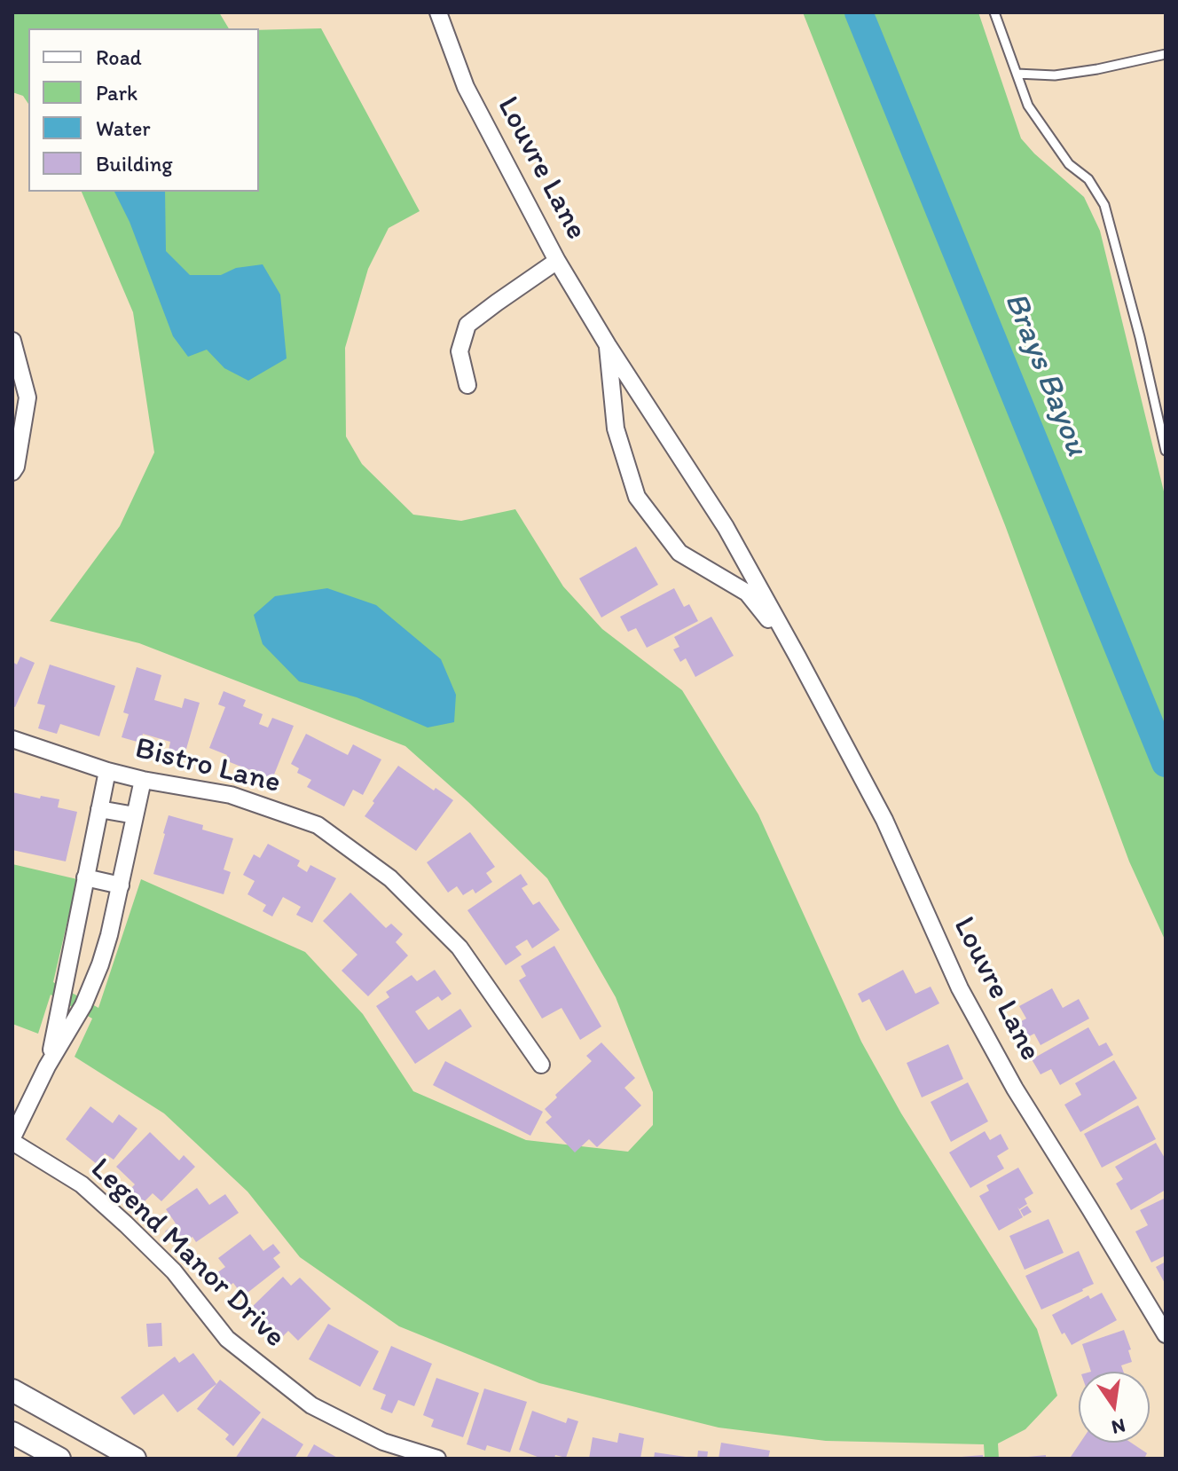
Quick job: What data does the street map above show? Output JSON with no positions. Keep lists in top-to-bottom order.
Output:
{
  "streets": {
    "street": ["Louvre Lane", "Bistro Lane", "Legend Manor Drive"]
  },
  "water": ["Brays Bayou"],
  "legend": [
    "Road",
    "Park",
    "Water",
    "Building"
  ],
  "north": "bottom"
}
